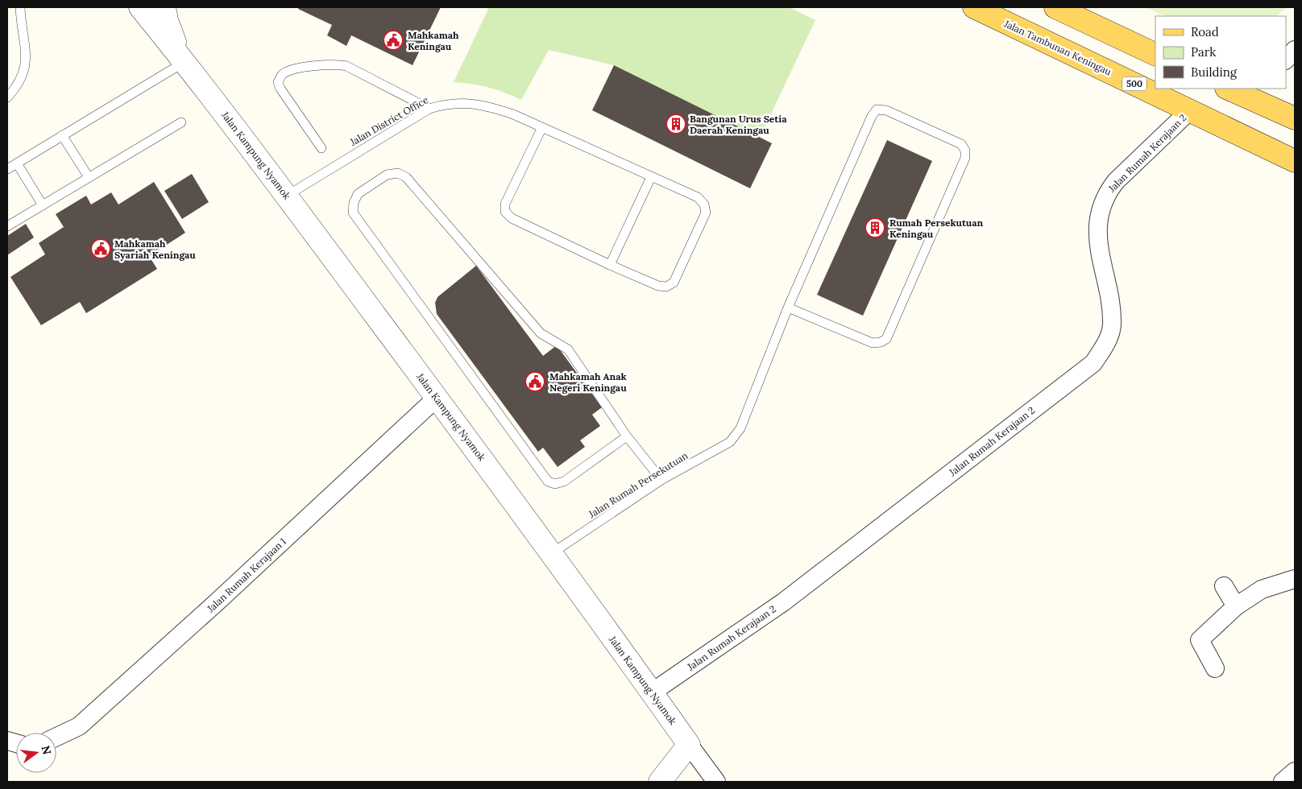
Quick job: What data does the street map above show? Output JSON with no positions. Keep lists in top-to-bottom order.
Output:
{
  "streets": {
    "main road": ["Jalan Tambunan Keningau", "500"],
    "street": ["Jalan Rumah Kerajaan 2", "Jalan Kampung Nyamok", "Jalan Rumah Kerajaan 1"],
    "lane": ["Jalan District Office", "Jalan Rumah Persekutuan"]
  },
  "crossings": [
    ["Jalan Tambunan Keningau", "Jalan Rumah Kerajaan 2"],
    ["Jalan District Office", "Jalan Kampung Nyamok"],
    ["Jalan Rumah Kerajaan 2", "Jalan Kampung Nyamok"],
    ["Jalan Kampung Nyamok", "Jalan Rumah Persekutuan"],
    ["Jalan Kampung Nyamok", "Jalan Rumah Kerajaan 1"]
  ],
  "places": {
    "public building": ["Mahkamah Keningau", "Mahkamah Syariah Keningau", "Mahkamah Anak Negeri Keningau"],
    "building": ["Bangunan Urus Setia Daerah Keningau", "Rumah Persekutuan Keningau"]
  },
  "legend": ["Road", "Park", "Building"],
  "north": "right"
}
